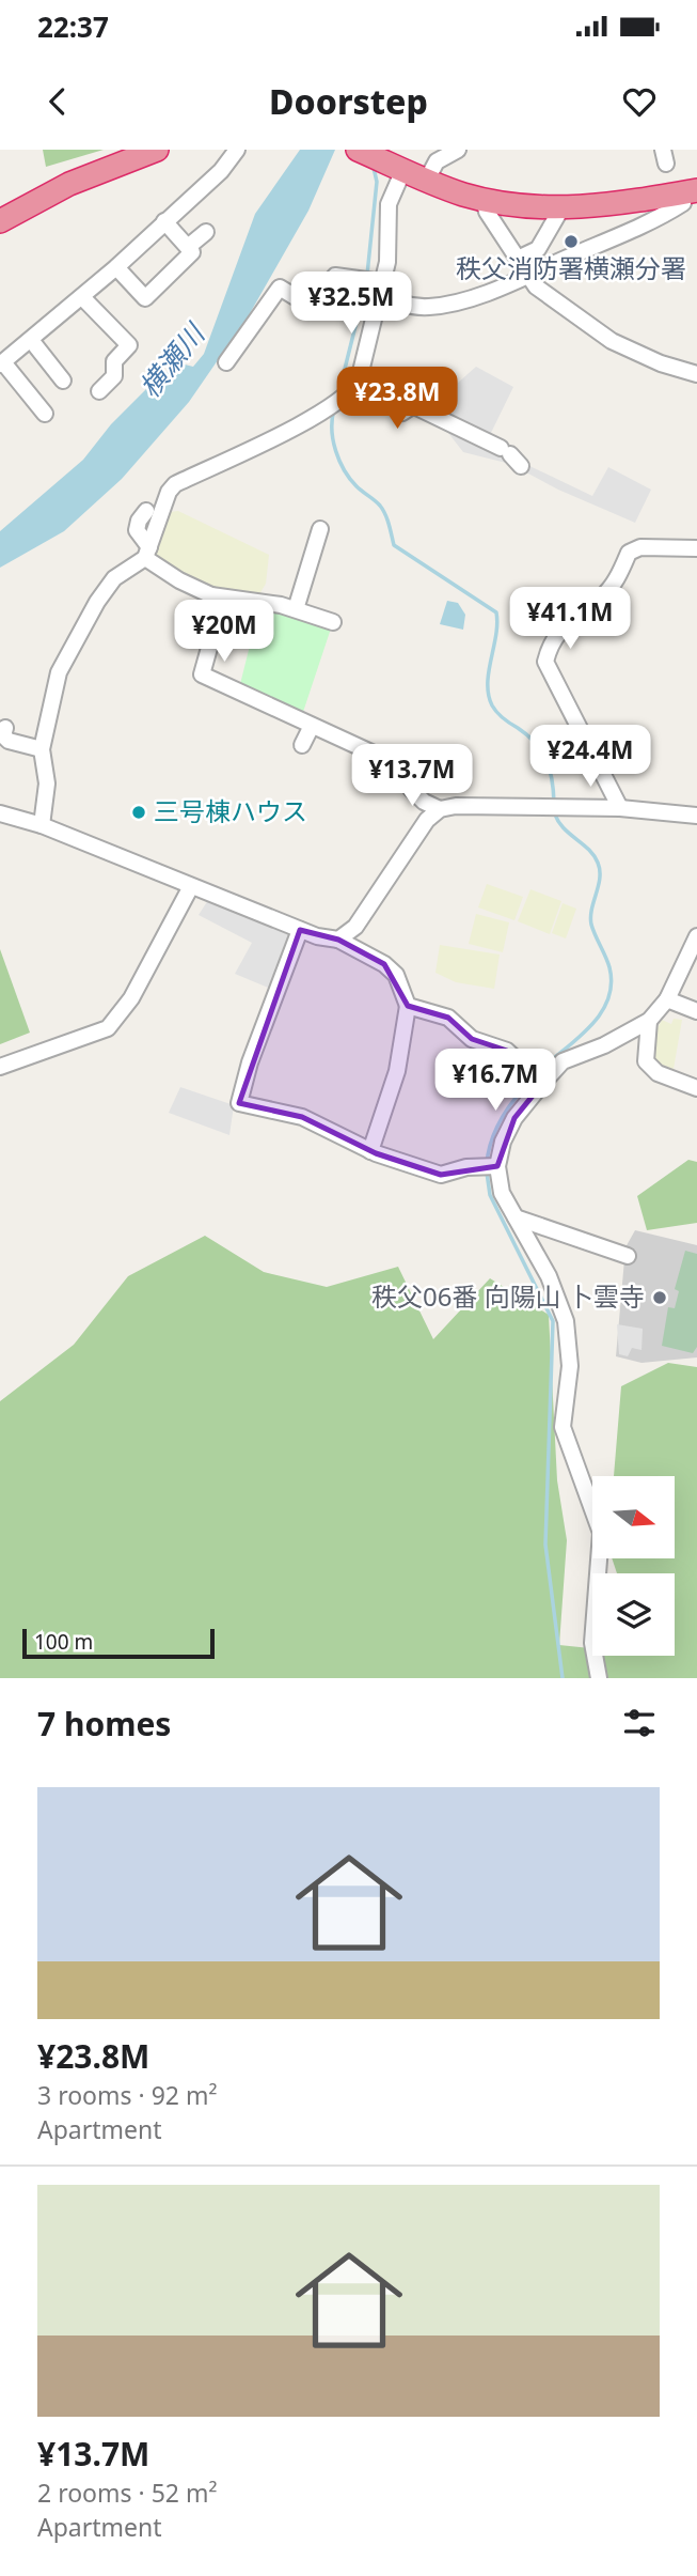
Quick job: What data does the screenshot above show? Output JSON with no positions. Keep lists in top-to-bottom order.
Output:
{
  "water": ["横瀬川"],
  "places": ["秩父消防署横瀬分署", "三号棟ハウス", "秩父06番 向陽山 卜雲寺"],
  "scale_bar": "100 m",
  "north": "right",
  "page": {
    "status": "22:37",
    "header": "Doorstep",
    "price": [
      "¥32.5M",
      "¥23.8M",
      "¥41.1M",
      "¥20M",
      "¥24.4M",
      "¥13.7M",
      "¥16.7M"
    ],
    "scale": "100 m",
    "heading": "7 homes",
    "list": [
      {
        "name": "¥23.8M",
        "note": "3 rooms · 92 m² · Apartment"
      },
      {
        "name": "¥13.7M",
        "note": "2 rooms · 52 m² · Apartment"
      }
    ]
  }
}
